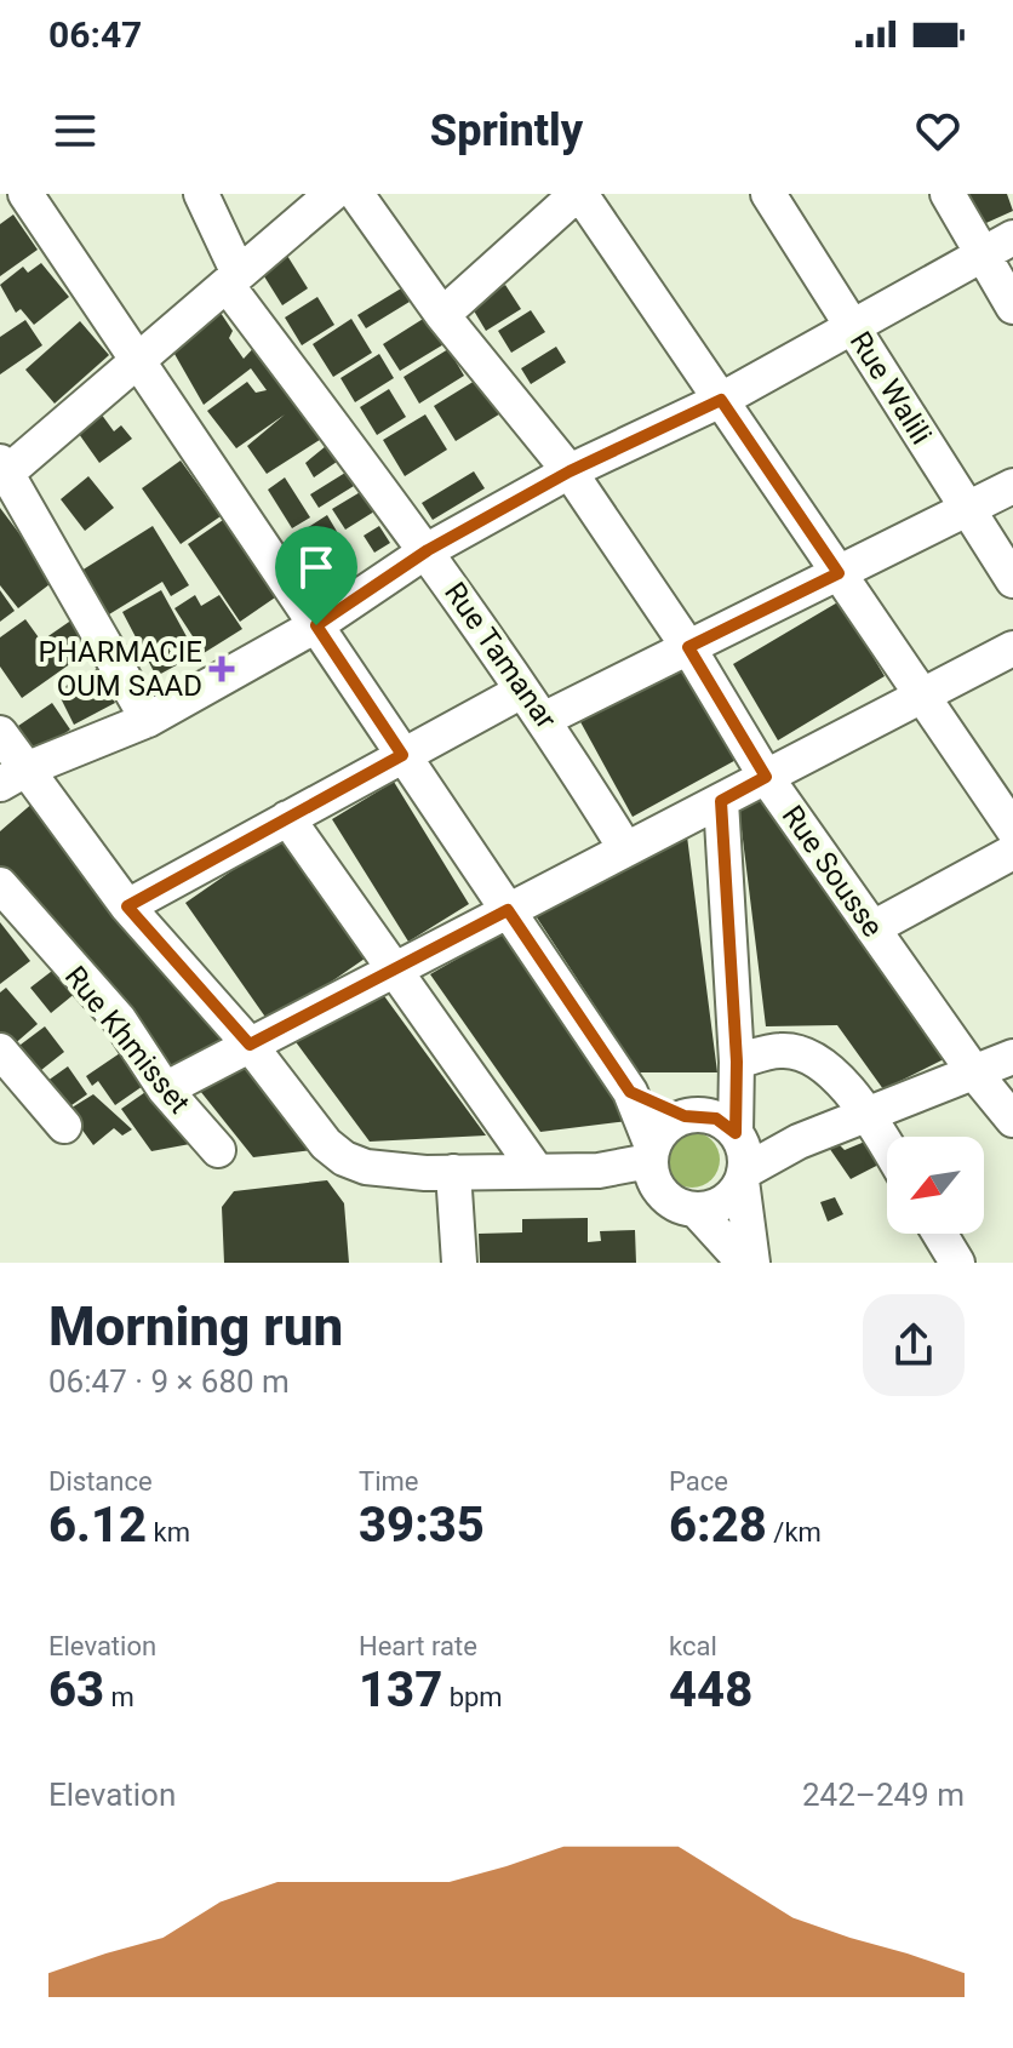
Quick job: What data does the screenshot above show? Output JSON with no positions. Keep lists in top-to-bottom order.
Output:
{
  "streets": {
    "street": [
      "Rue Walili",
      "Rue Tamanar",
      "Rue Sousse",
      "Rue Khmisset"
    ]
  },
  "places": {
    "health": ["PHARMACIE OUM SAAD"]
  },
  "north": "bottom left",
  "page": {
    "status": "06:47",
    "header": "Sprintly",
    "heading": ["Morning run", "06:47 · 9 × 680 m"],
    "stats": [
      ["Distance", "6.12 km"],
      ["Time", "39:35"],
      ["Pace", "6:28 /km"],
      ["Elevation", "63 m"],
      ["Heart rate", "137 bpm"],
      ["kcal", "448"]
    ],
    "chart": ["Elevation", "242–249 m"]
  }
}
